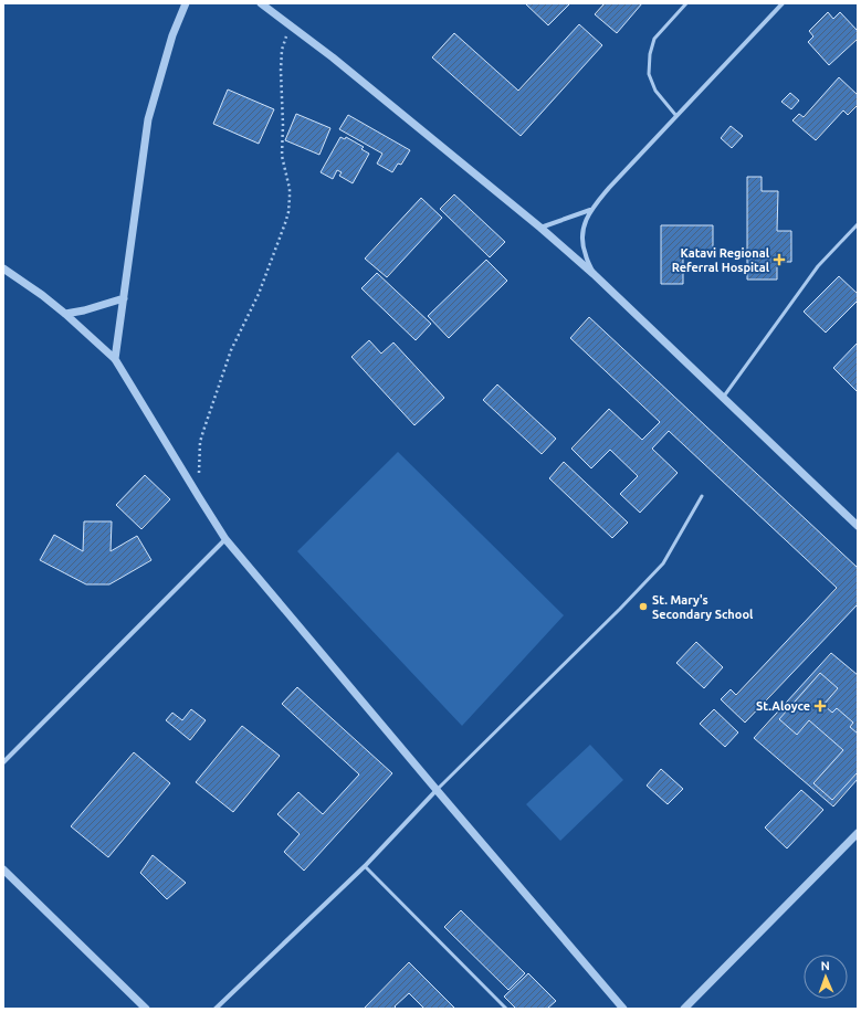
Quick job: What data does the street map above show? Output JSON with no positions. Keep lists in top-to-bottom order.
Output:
{
  "places": {
    "health": ["Katavi Regional Referral Hospital", "St.Aloyce"],
    "other": ["St. Mary's Secondary School"]
  },
  "north": "top"
}
